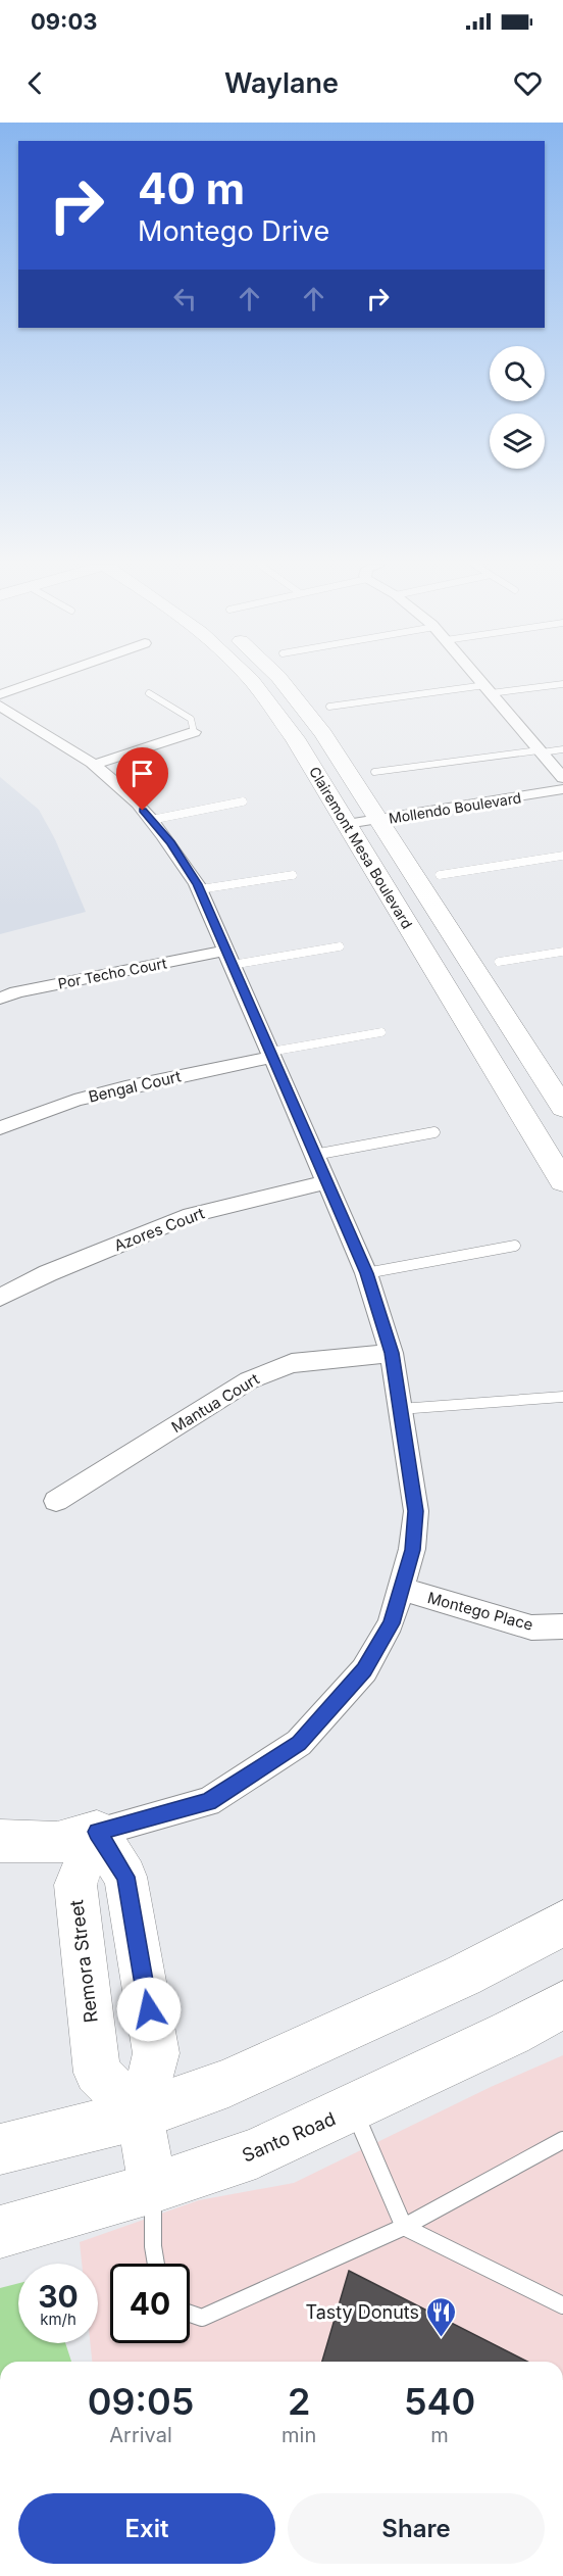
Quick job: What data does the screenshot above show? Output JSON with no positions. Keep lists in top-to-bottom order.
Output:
{
  "streets": {
    "main road": ["Clairemont Mesa Boulevard", "Remora Street", "Santo Road"],
    "street": [
      "Mollendo Boulevard",
      "Por Techo Court",
      "Bengal Court",
      "Azores Court",
      "Mantua Court",
      "Montego Place"
    ]
  },
  "crossings": [
    ["Mollendo Boulevard", "Clairemont Mesa Boulevard"]
  ],
  "places": {
    "restaurant": ["Tasty Donuts"]
  },
  "page": {
    "status": "09:03",
    "header": "Waylane",
    "turn": ["40 m", "Montego Drive"],
    "speed": "30 km/h",
    "limit": "40",
    "eta": [
      "09:05",
      "Arrival",
      "2",
      "min",
      "540",
      "m"
    ],
    "buttons": ["Exit", "Share"]
  }
}
